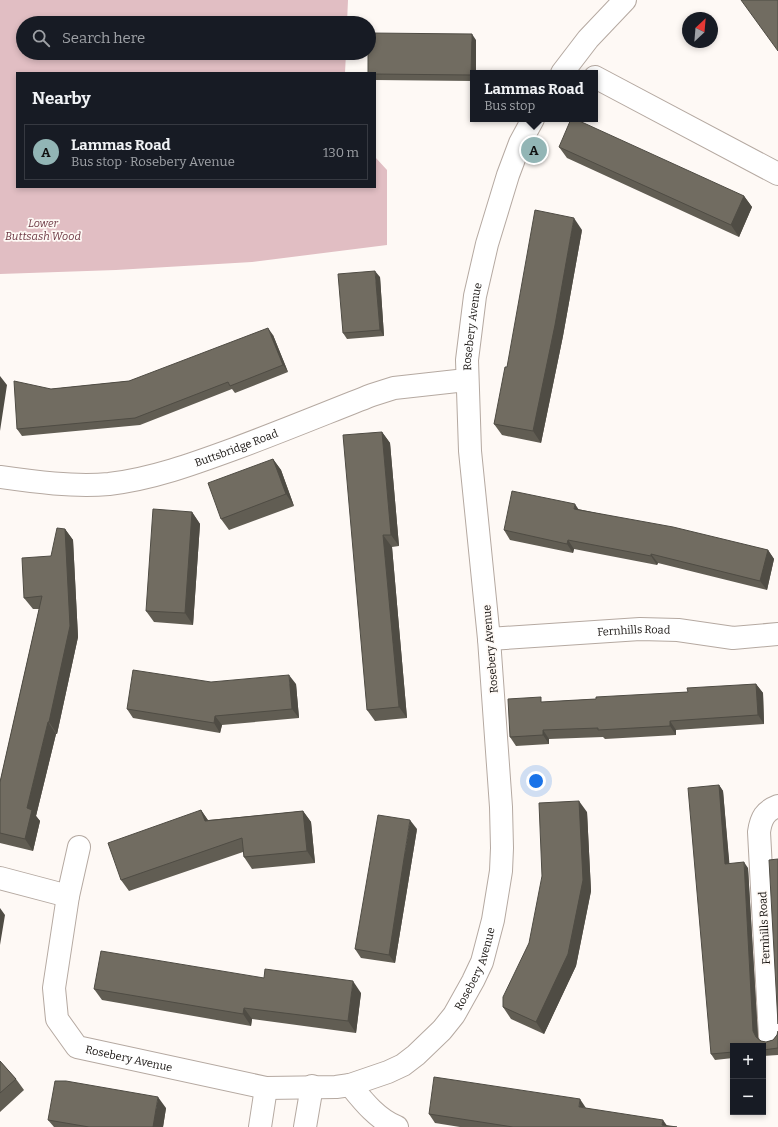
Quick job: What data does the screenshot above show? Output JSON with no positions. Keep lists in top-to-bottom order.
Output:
{
  "streets": {
    "street": ["Rosebery Avenue", "Buttsbridge Road", "Fernhills Road"]
  },
  "crossings": [
    ["Rosebery Avenue", "Buttsbridge Road"],
    ["Rosebery Avenue", "Fernhills Road"]
  ],
  "parks": ["Lower Buttsash Wood"],
  "north": "top right",
  "page": {
    "search": "Search here",
    "popup": ["Lammas Road", "Bus stop"],
    "heading": "Nearby",
    "list": [
      {
        "mark": "A",
        "name": "Lammas Road",
        "note": "Bus stop · Rosebery Avenue",
        "value": "130 m"
      }
    ],
    "pins": "A",
    "map_buttons": ["+", "−"]
  }
}
